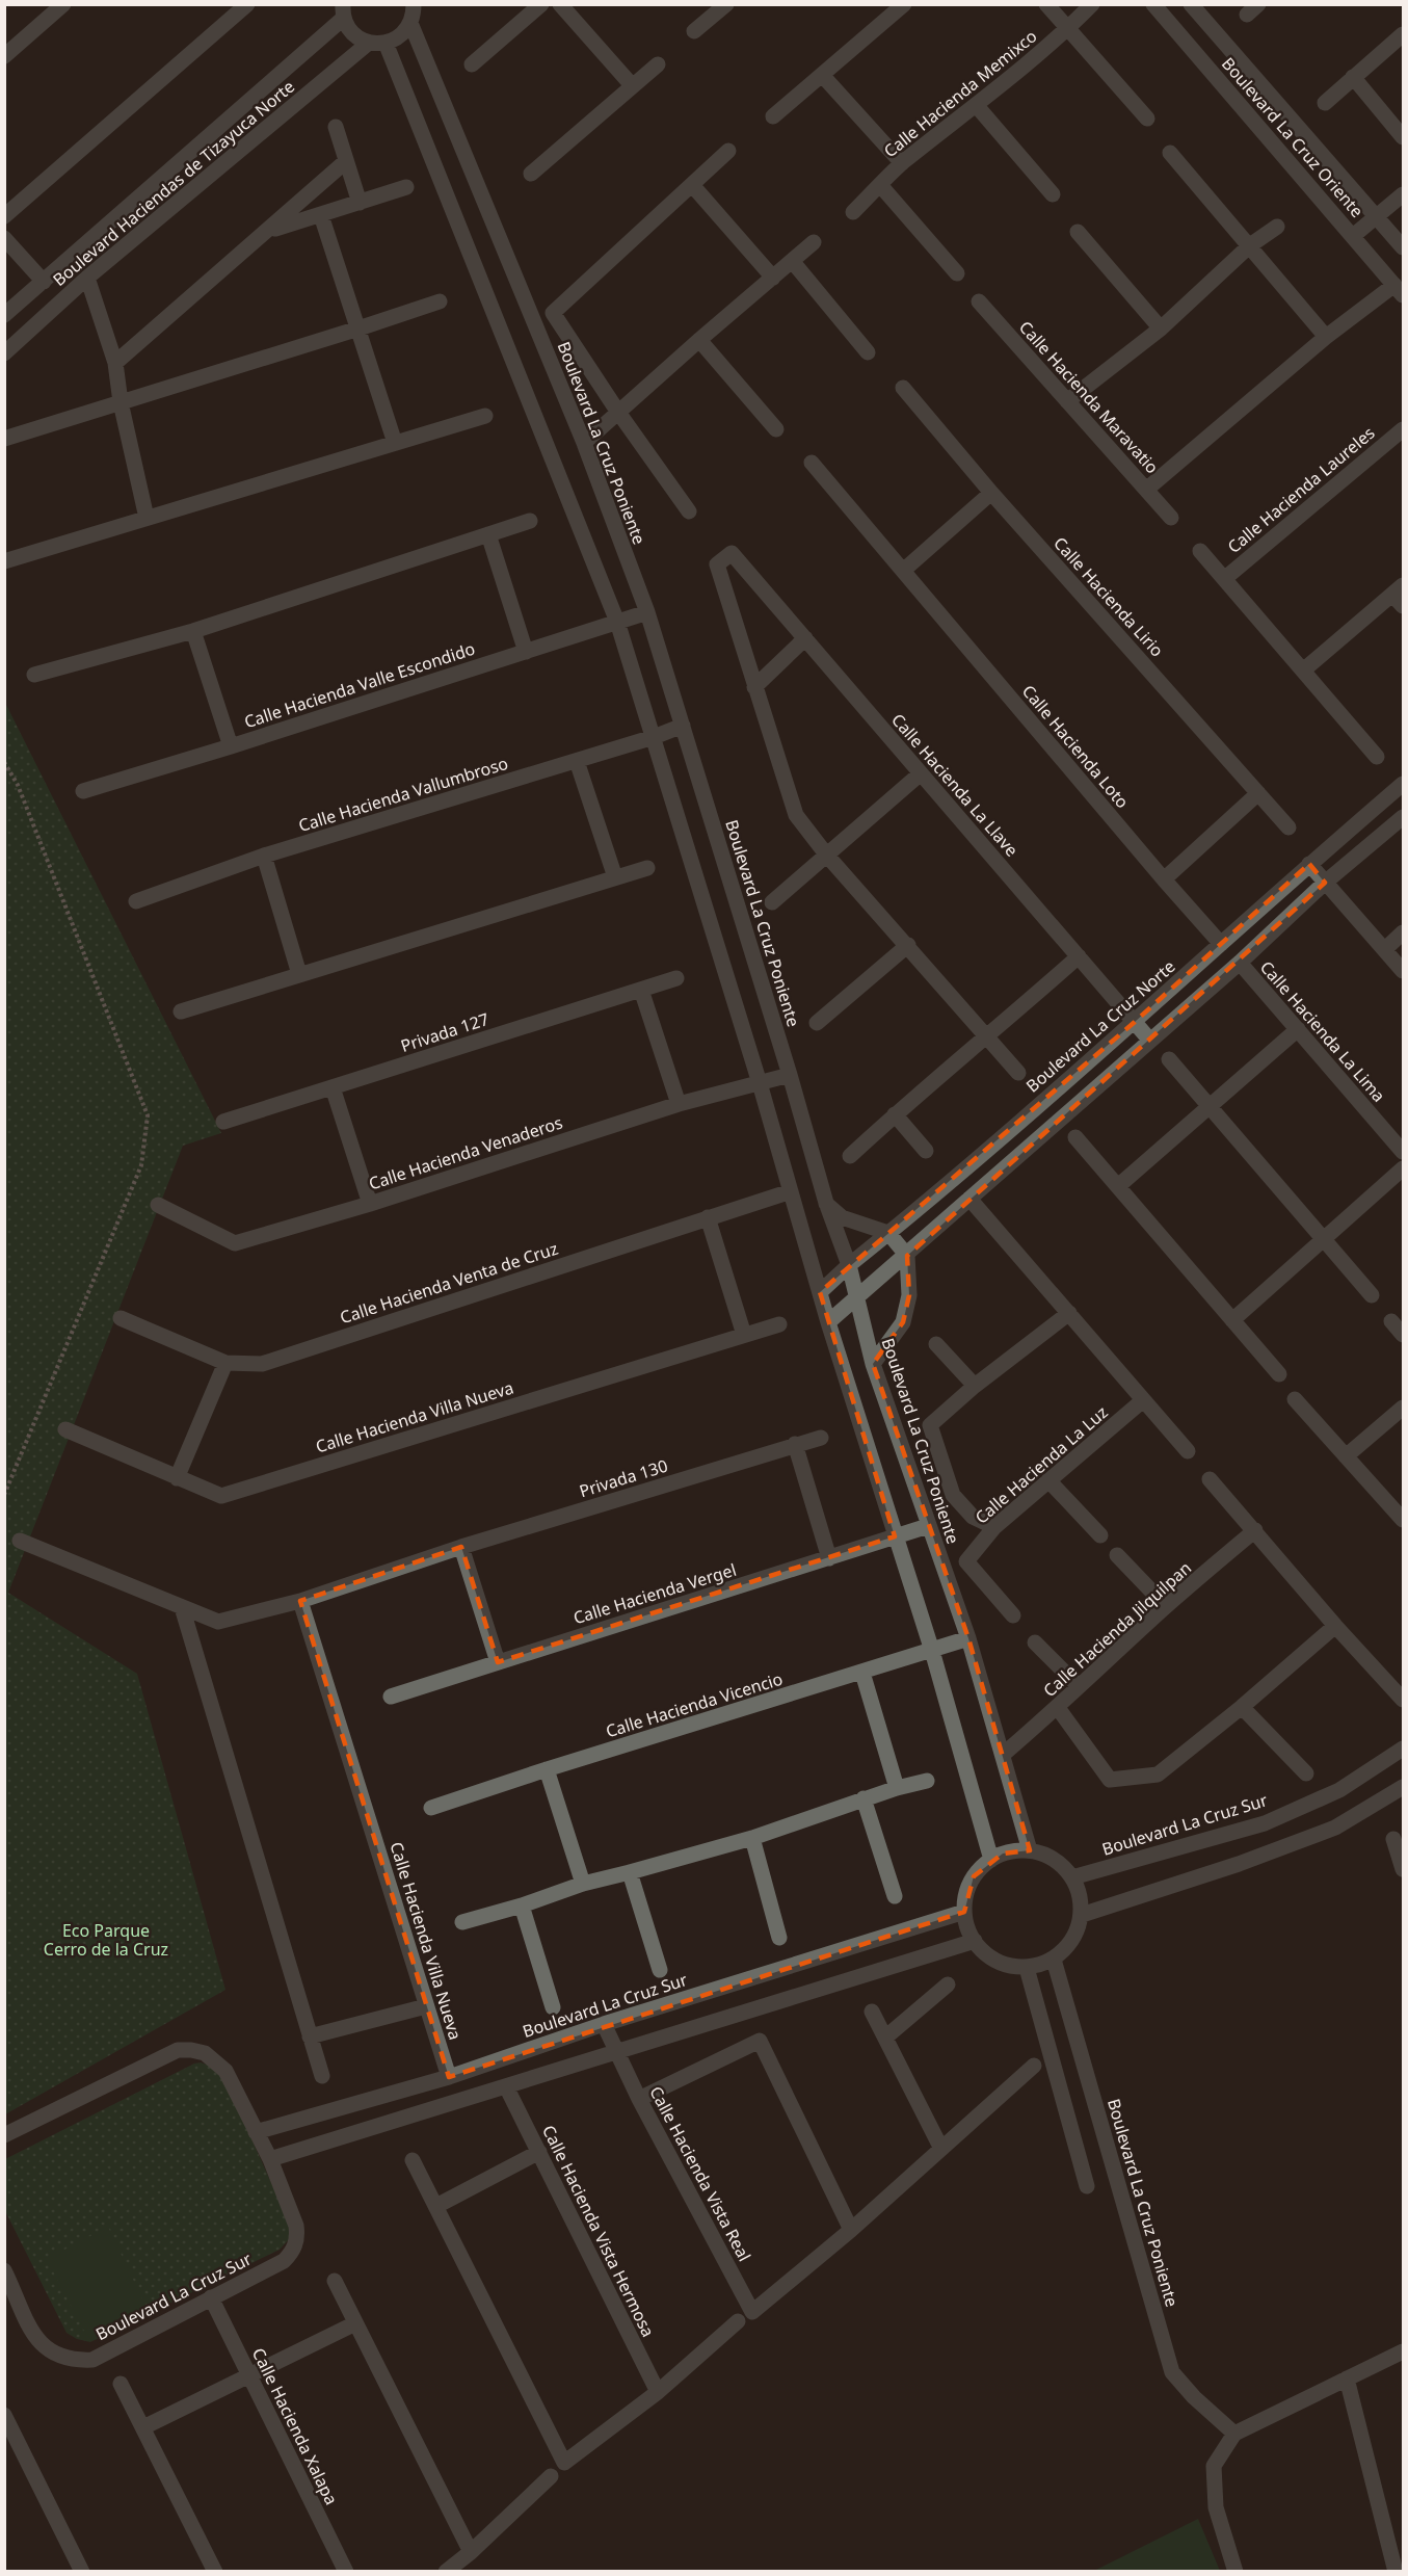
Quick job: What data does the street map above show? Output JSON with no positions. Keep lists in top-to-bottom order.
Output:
{
  "streets": {
    "street": [
      "Calle Hacienda Memixco",
      "Boulevard La Cruz Oriente",
      "Boulevard Haciendas de Tizayuca Norte",
      "Calle Hacienda Maravatio",
      "Boulevard La Cruz Poniente",
      "Calle Hacienda Laureles",
      "Calle Hacienda Lirio",
      "Calle Hacienda Valle Escondido",
      "Calle Hacienda Loto",
      "Calle Hacienda La Llave",
      "Calle Hacienda Vallumbroso",
      "Boulevard La Cruz Norte",
      "Calle Hacienda La Lima",
      "Privada 127",
      "Calle Hacienda Venaderos",
      "Calle Hacienda Venta de Cruz",
      "Calle Hacienda Villa Nueva",
      "Calle Hacienda La Luz",
      "Privada 130",
      "Calle Hacienda Vergel",
      "Calle Hacienda Jilquilpan",
      "Calle Hacienda Vicencio",
      "Boulevard La Cruz Sur",
      "Calle Hacienda Vista Real",
      "Calle Hacienda Vista Hermosa",
      "Calle Hacienda Xalapa"
    ]
  },
  "crossings": [
    ["Boulevard La Cruz Poniente", "Calle Hacienda Valle Escondido"],
    ["Boulevard La Cruz Poniente", "Calle Hacienda Vallumbroso"],
    ["Boulevard La Cruz Poniente", "Boulevard La Cruz Norte"],
    ["Boulevard La Cruz Poniente", "Calle Hacienda Venaderos"],
    ["Boulevard La Cruz Poniente", "Calle Hacienda Vergel"],
    ["Boulevard La Cruz Poniente", "Calle Hacienda Jilquilpan"],
    ["Boulevard La Cruz Poniente", "Calle Hacienda Vicencio"],
    ["Boulevard La Cruz Poniente", "Boulevard La Cruz Sur"],
    ["Calle Hacienda Loto", "Boulevard La Cruz Norte"],
    ["Calle Hacienda La Llave", "Boulevard La Cruz Norte"],
    ["Calle Hacienda Villa Nueva", "Boulevard La Cruz Sur"],
    ["Boulevard La Cruz Sur", "Calle Hacienda Vista Real"],
    ["Boulevard La Cruz Sur", "Calle Hacienda Xalapa"]
  ],
  "parks": ["Eco Parque Cerro de la Cruz"]
}
